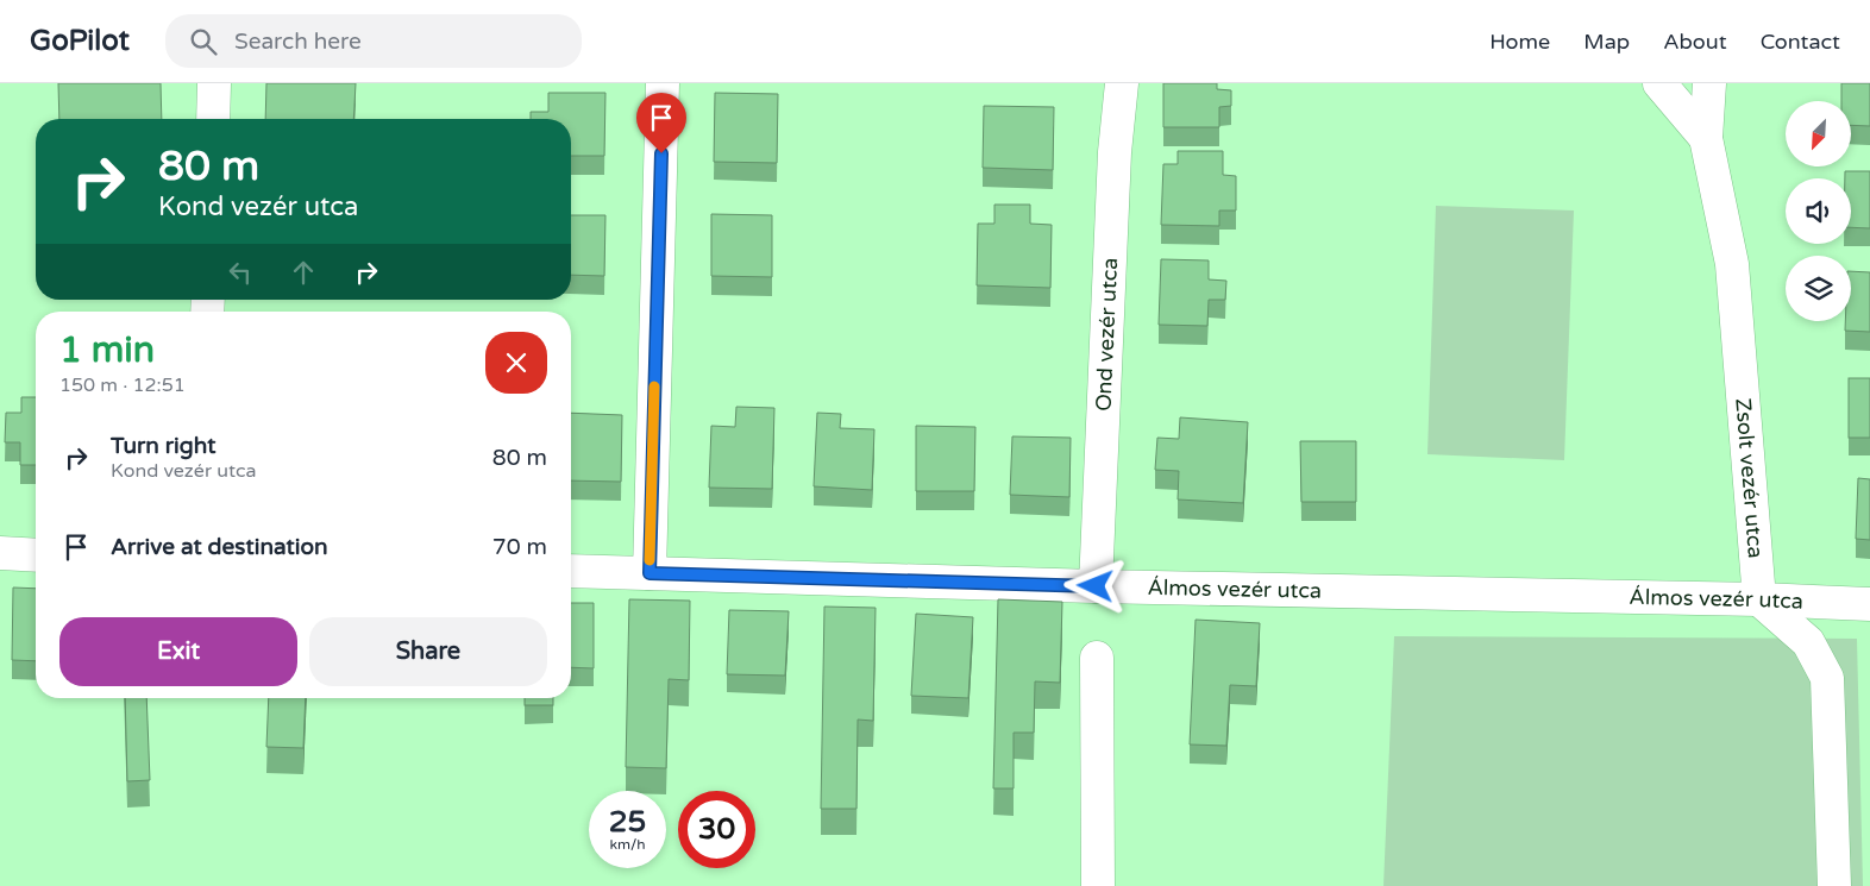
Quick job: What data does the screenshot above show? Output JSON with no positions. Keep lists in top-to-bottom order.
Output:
{
  "streets": {
    "street": ["Ond vezér utca", "Zsolt vezér utca", "Álmos vezér utca"]
  },
  "crossings": [
    ["Ond vezér utca", "Álmos vezér utca"],
    ["Zsolt vezér utca", "Álmos vezér utca"]
  ],
  "north": "bottom left",
  "page": {
    "header": "GoPilot",
    "search": "Search here",
    "nav": [
      "Home",
      "Map",
      "About",
      "Contact"
    ],
    "turn": ["80 m", "Kond vezér utca"],
    "heading": ["1 min", "150 m · 12:51"],
    "list": [
      {
        "name": "Turn right",
        "note": "Kond vezér utca",
        "value": "80 m"
      },
      {
        "name": "Arrive at destination",
        "value": "70 m"
      }
    ],
    "buttons": ["Exit", "Share"],
    "speed": "25 km/h",
    "limit": "30"
  }
}
